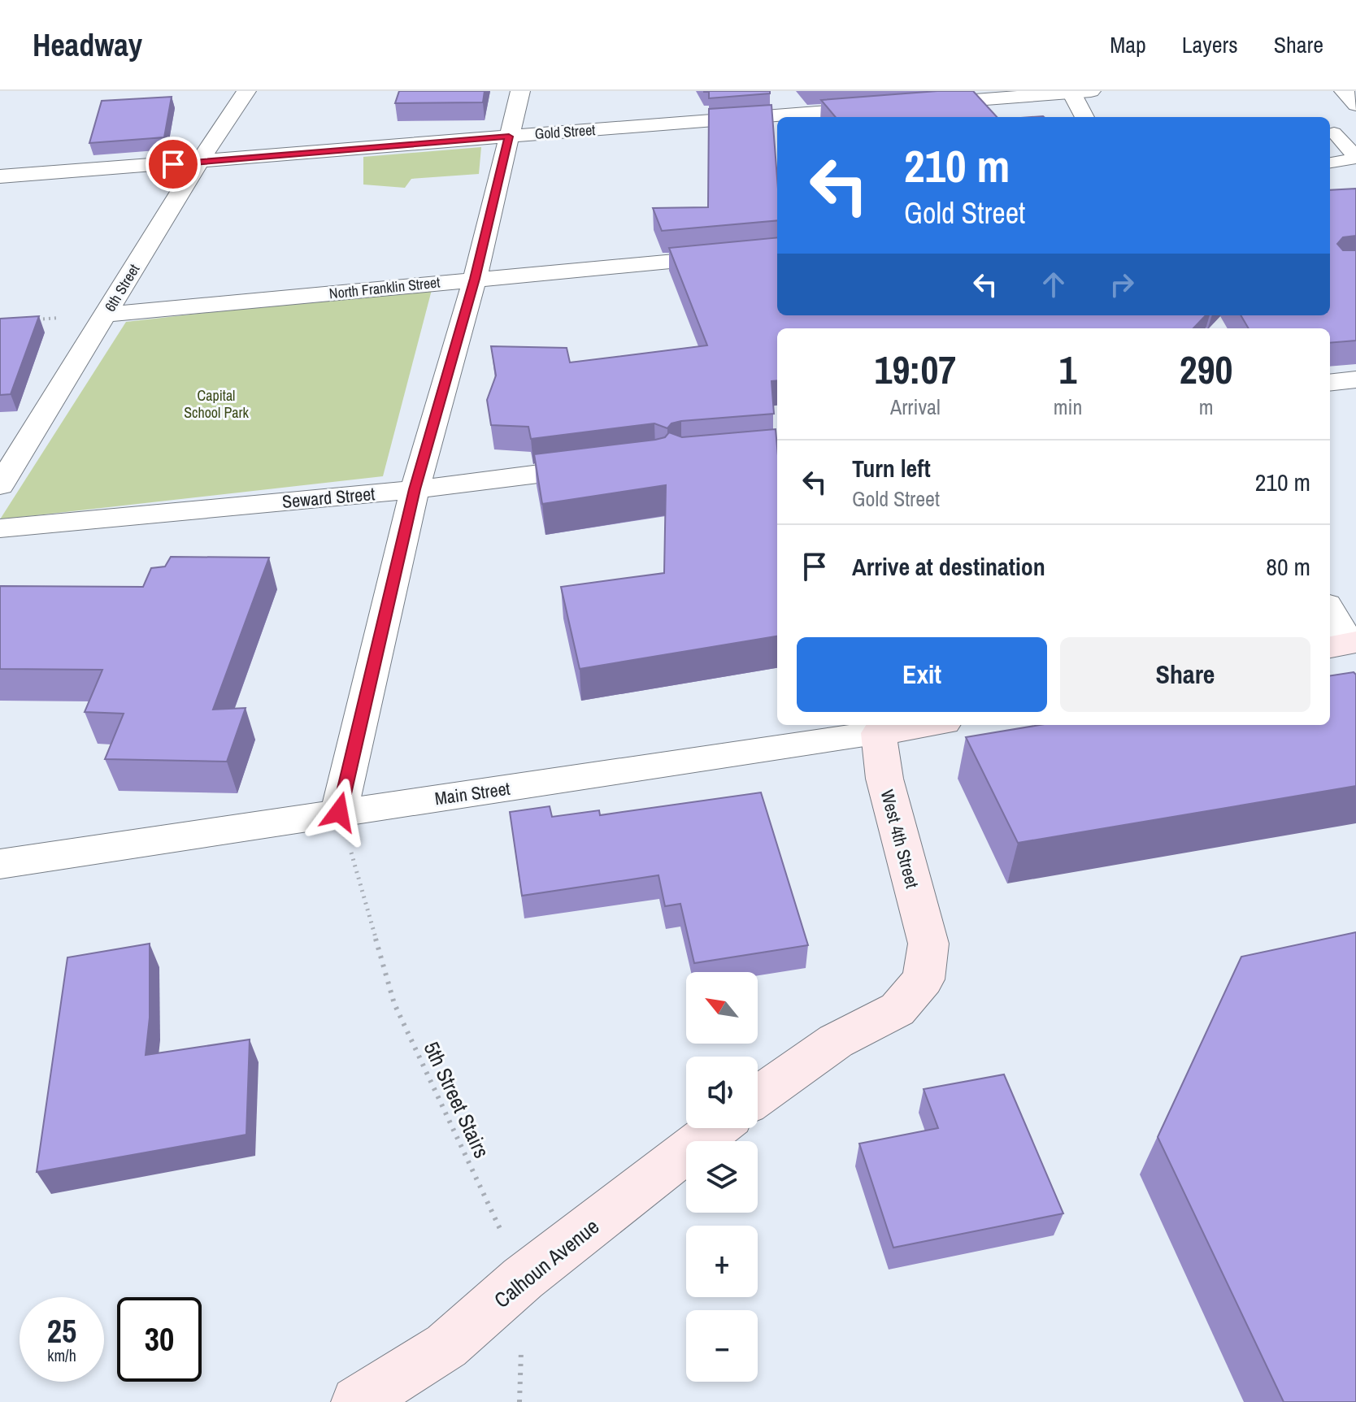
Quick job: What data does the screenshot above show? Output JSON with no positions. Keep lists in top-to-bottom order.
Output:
{
  "streets": {
    "main road": ["Main Street", "West 4th Street", "Calhoun Avenue"],
    "street": [
      "Gold Street",
      "6th Street",
      "North Franklin Street",
      "Seward Street"
    ],
    "path": ["5th Street Stairs"]
  },
  "crossings": [
    ["Gold Street", "6th Street"],
    ["6th Street", "North Franklin Street"],
    ["Main Street", "West 4th Street"],
    ["Main Street", "5th Street Stairs"],
    ["5th Street Stairs", "Calhoun Avenue"]
  ],
  "parks": ["Capital School Park"],
  "north": "top left",
  "page": {
    "header": "Headway",
    "nav": ["Map", "Layers", "Share"],
    "turn": ["210 m", "Gold Street"],
    "eta": [
      "19:07",
      "Arrival",
      "1",
      "min",
      "290",
      "m"
    ],
    "list": [
      {
        "name": "Turn left",
        "note": "Gold Street",
        "value": "210 m"
      },
      {
        "name": "Arrive at destination",
        "value": "80 m"
      }
    ],
    "buttons": ["Exit", "Share"],
    "map_buttons": ["+", "−"],
    "speed": "25 km/h",
    "limit": "30"
  }
}
